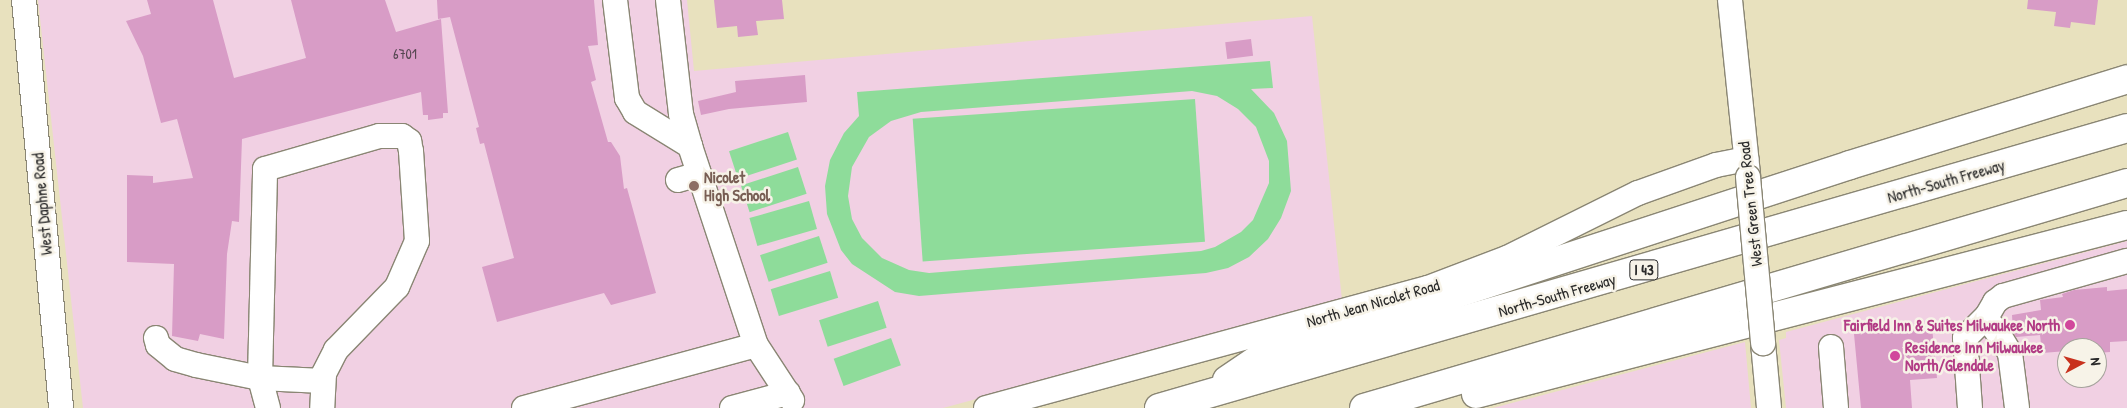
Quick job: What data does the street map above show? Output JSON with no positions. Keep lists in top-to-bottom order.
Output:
{
  "streets": {
    "highway": ["North-South Freeway", "I 43"],
    "street": ["West Daphne Road", "West Green Tree Road", "North Jean Nicolet Road"]
  },
  "crossings": [
    ["West Green Tree Road", "North Jean Nicolet Road"]
  ],
  "places": ["Nicolet High School", "Fairfield Inn & Suites Milwaukee North", "Residence Inn Milwaukee North/Glendale"],
  "house_numbers": ["6701"],
  "north": "right"
}
